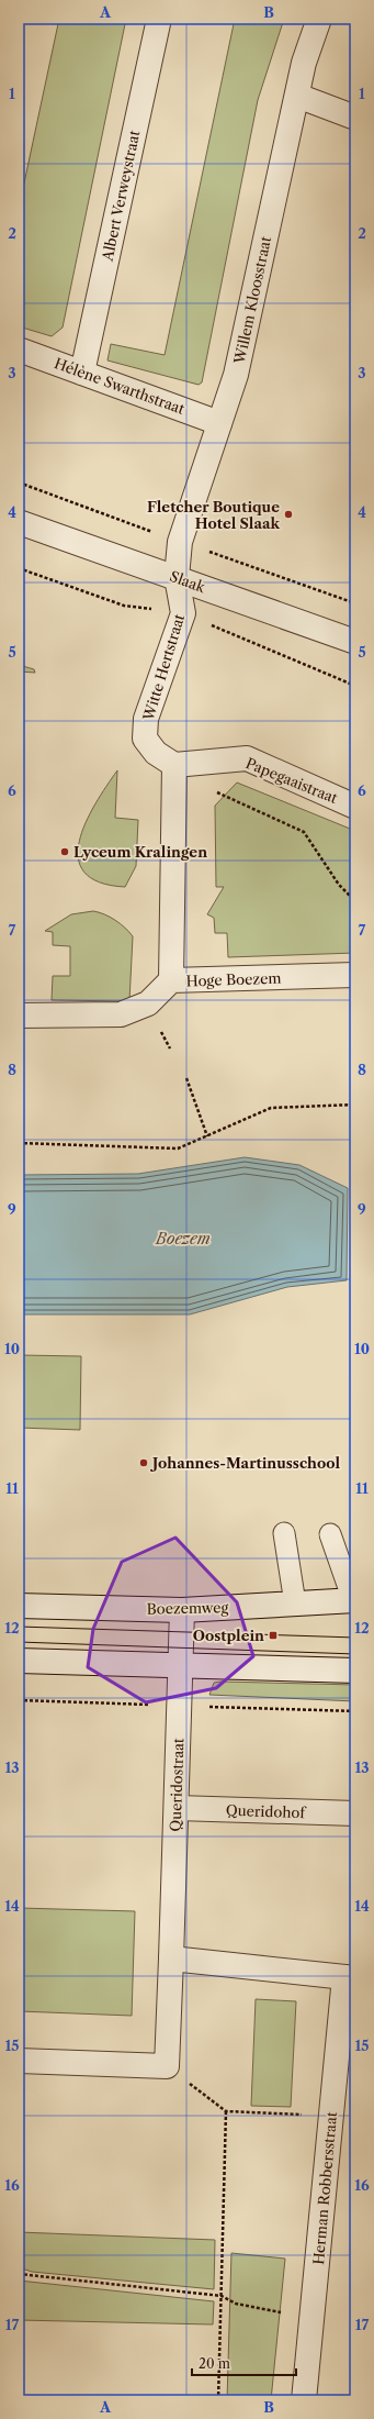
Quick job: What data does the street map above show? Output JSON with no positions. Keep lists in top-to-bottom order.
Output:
{
  "streets": {
    "street": [
      "Albert Verweystraat",
      "Willem Kloosstraat",
      "Hélène Swarthstraat",
      "Slaak",
      "Witte Hertstraat",
      "Papegaaistraat",
      "Hoge Boezem",
      "Boezemweg",
      "Queridostraat",
      "Queridohof",
      "Herman Robbersstraat"
    ]
  },
  "crossings": [
    ["Albert Verweystraat", "Hélène Swarthstraat"],
    ["Willem Kloosstraat", "Hélène Swarthstraat"],
    ["Willem Kloosstraat", "Slaak"],
    ["Willem Kloosstraat", "Witte Hertstraat"],
    ["Slaak", "Witte Hertstraat"],
    ["Witte Hertstraat", "Papegaaistraat"],
    ["Boezemweg", "Queridostraat"],
    ["Queridostraat", "Queridohof"]
  ],
  "water": ["Boezem"],
  "places": {
    "other": ["Fletcher Boutique Hotel Slaak", "Lyceum Kralingen", "Johannes-Martinusschool"],
    "transit": ["Oostplein"]
  },
  "scale_bar": "20 m",
  "grid": {
    "columns": ["A", "B"],
    "rows": [
      "1",
      "2",
      "3",
      "4",
      "5",
      "6",
      "7",
      "8",
      "9",
      "10",
      "11",
      "12",
      "13",
      "14",
      "15",
      "16",
      "17"
    ]
  }
}
